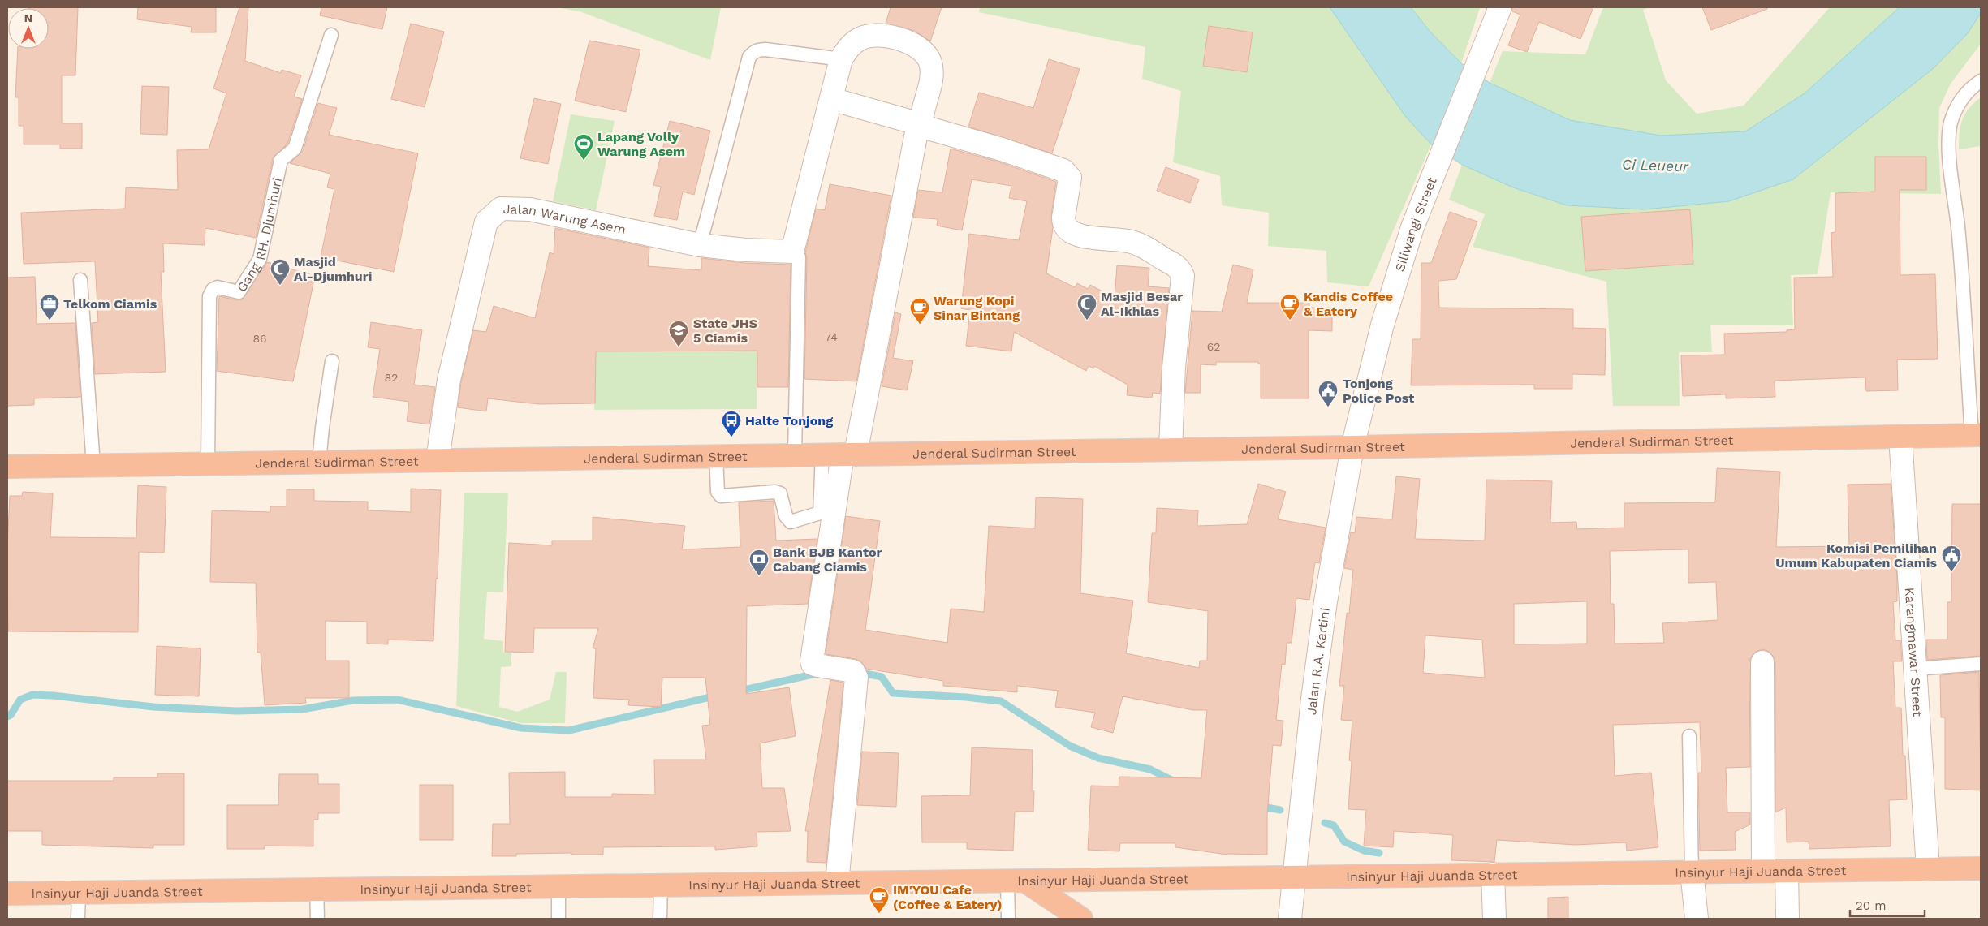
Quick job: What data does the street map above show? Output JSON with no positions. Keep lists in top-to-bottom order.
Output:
{
  "streets": {
    "highway": ["Jenderal Sudirman Street", "Insinyur Haji Juanda Street"],
    "street": [
      "Jalan Warung Asem",
      "Siliwangi Street",
      "Karangmawar Street",
      "Jalan R.A. Kartini"
    ],
    "lane": ["Gang RH. Djumhuri"]
  },
  "crossings": [
    ["Jalan Warung Asem", "Jenderal Sudirman Street"],
    ["Siliwangi Street", "Jenderal Sudirman Street"],
    ["Siliwangi Street", "Jalan R.A. Kartini"],
    ["Gang RH. Djumhuri", "Jenderal Sudirman Street"],
    ["Jenderal Sudirman Street", "Karangmawar Street"],
    ["Jenderal Sudirman Street", "Jalan R.A. Kartini"],
    ["Karangmawar Street", "Insinyur Haji Juanda Street"],
    ["Jalan R.A. Kartini", "Insinyur Haji Juanda Street"]
  ],
  "water": ["Ci Leueur"],
  "places": {
    "sports": ["Lapang Volly Warung Asem"],
    "mosque": ["Masjid Al-Djumhuri", "Masjid Besar Al-Ikhlas"],
    "office": ["Telkom Ciamis"],
    "cafe": ["Kandis Coffee & Eatery", "Warung Kopi Sinar Bintang", "IM'YOU Cafe (Coffee & Eatery)"],
    "school or university": ["State JHS 5 Ciamis"],
    "public building": ["Tonjong Police Post", "Komisi Pemilihan Umum Kabupaten Ciamis"],
    "bus stop": ["Halte Tonjong"],
    "bank": ["Bank BJB Kantor Cabang Ciamis"]
  },
  "house_numbers": [
    "74",
    "86",
    "62",
    "82"
  ],
  "scale_bar": "20 m",
  "north": "top"
}
